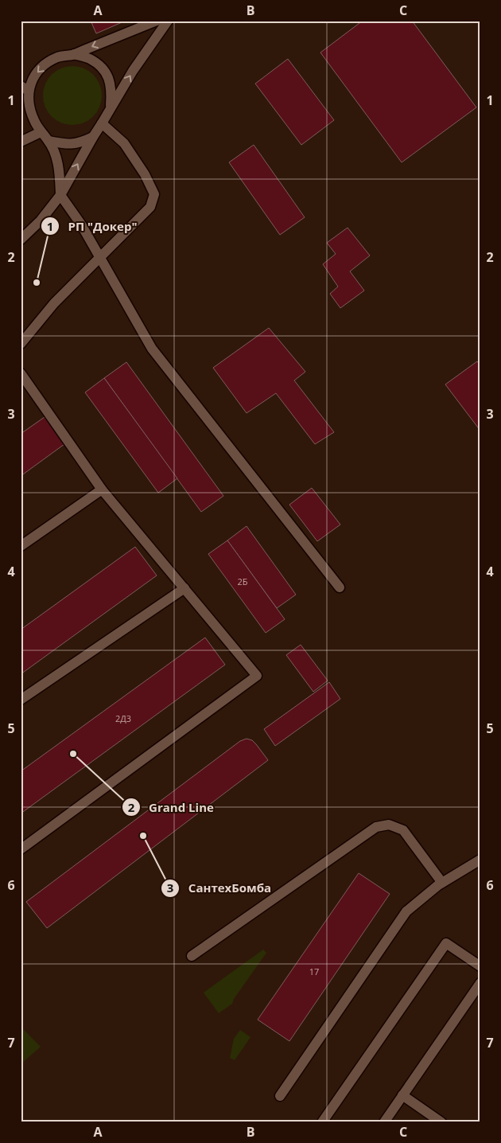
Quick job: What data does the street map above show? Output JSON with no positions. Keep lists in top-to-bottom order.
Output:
{
  "places": ["РП \"Докер\"", "Grand Line", "СантехБомба"],
  "house_numbers": ["2Б", "2Д3", "17"],
  "grid": {
    "columns": ["A", "B", "C"],
    "rows": [
      "1",
      "2",
      "3",
      "4",
      "5",
      "6",
      "7"
    ]
  }
}
